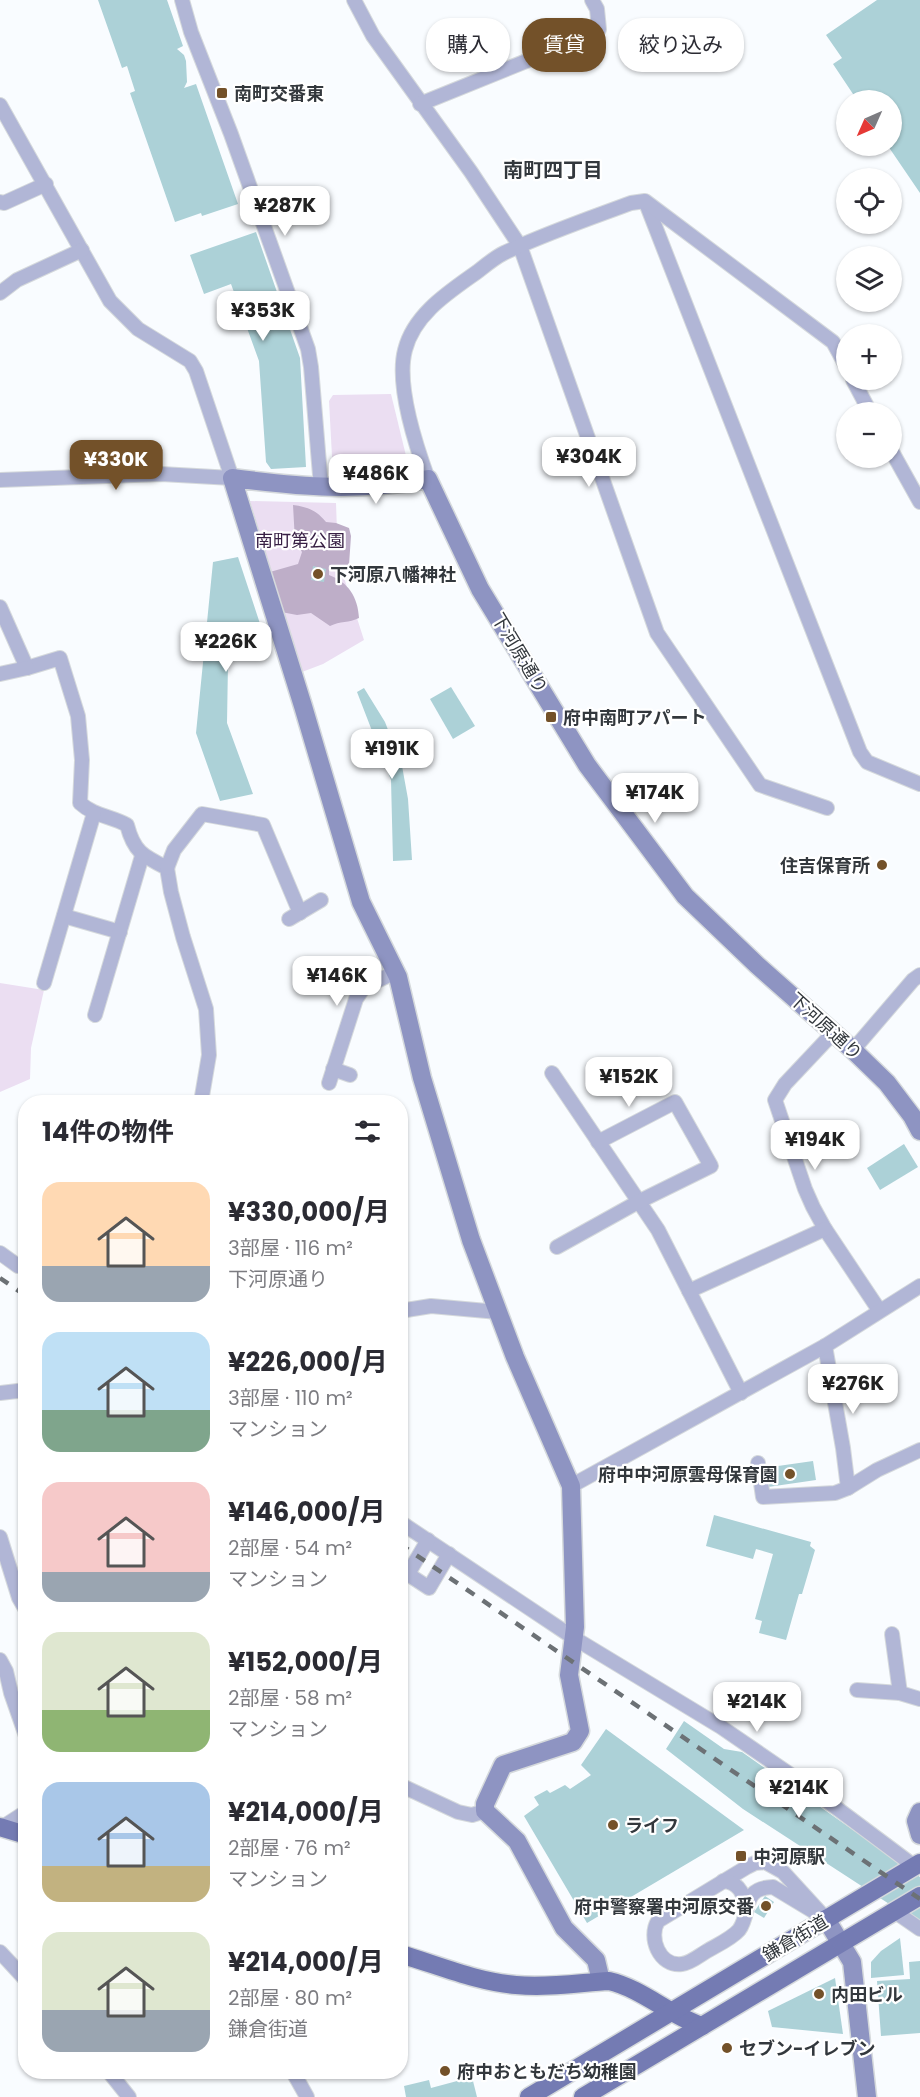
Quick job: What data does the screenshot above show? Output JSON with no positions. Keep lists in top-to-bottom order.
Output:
{
  "streets": {
    "main road": ["鎌倉街道"],
    "street": ["下河原通り"]
  },
  "districts": ["南町四丁目"],
  "parks": ["南町第公園"],
  "places": {
    "transit": ["南町交番東", "府中南町アパート", "中河原駅"],
    "other": [
      "下河原八幡神社",
      "住吉保育所",
      "府中中河原雲母保育園",
      "ライフ",
      "府中警察署中河原交番",
      "内田ビル",
      "セブン-イレブン",
      "府中おともだち幼稚園"
    ]
  },
  "north": "bottom left",
  "page": {
    "chip": ["購入", "賃貸", "絞り込み"],
    "map_buttons": ["+", "−"],
    "price": [
      "¥287K",
      "¥353K",
      "¥304K",
      "¥330K",
      "¥486K",
      "¥226K",
      "¥191K",
      "¥174K",
      "¥146K",
      "¥152K",
      "¥194K",
      "¥276K",
      "¥214K",
      "¥214K"
    ],
    "heading": "14件の物件",
    "list": [
      {
        "name": "¥330,000/月",
        "note": "3部屋 · 116 m² · 下河原通り"
      },
      {
        "name": "¥226,000/月",
        "note": "3部屋 · 110 m² · マンション"
      },
      {
        "name": "¥146,000/月",
        "note": "2部屋 · 54 m² · マンション"
      },
      {
        "name": "¥152,000/月",
        "note": "2部屋 · 58 m² · マンション"
      },
      {
        "name": "¥214,000/月",
        "note": "2部屋 · 76 m² · マンション"
      },
      {
        "name": "¥214,000/月",
        "note": "2部屋 · 80 m² · 鎌倉街道"
      }
    ]
  }
}
